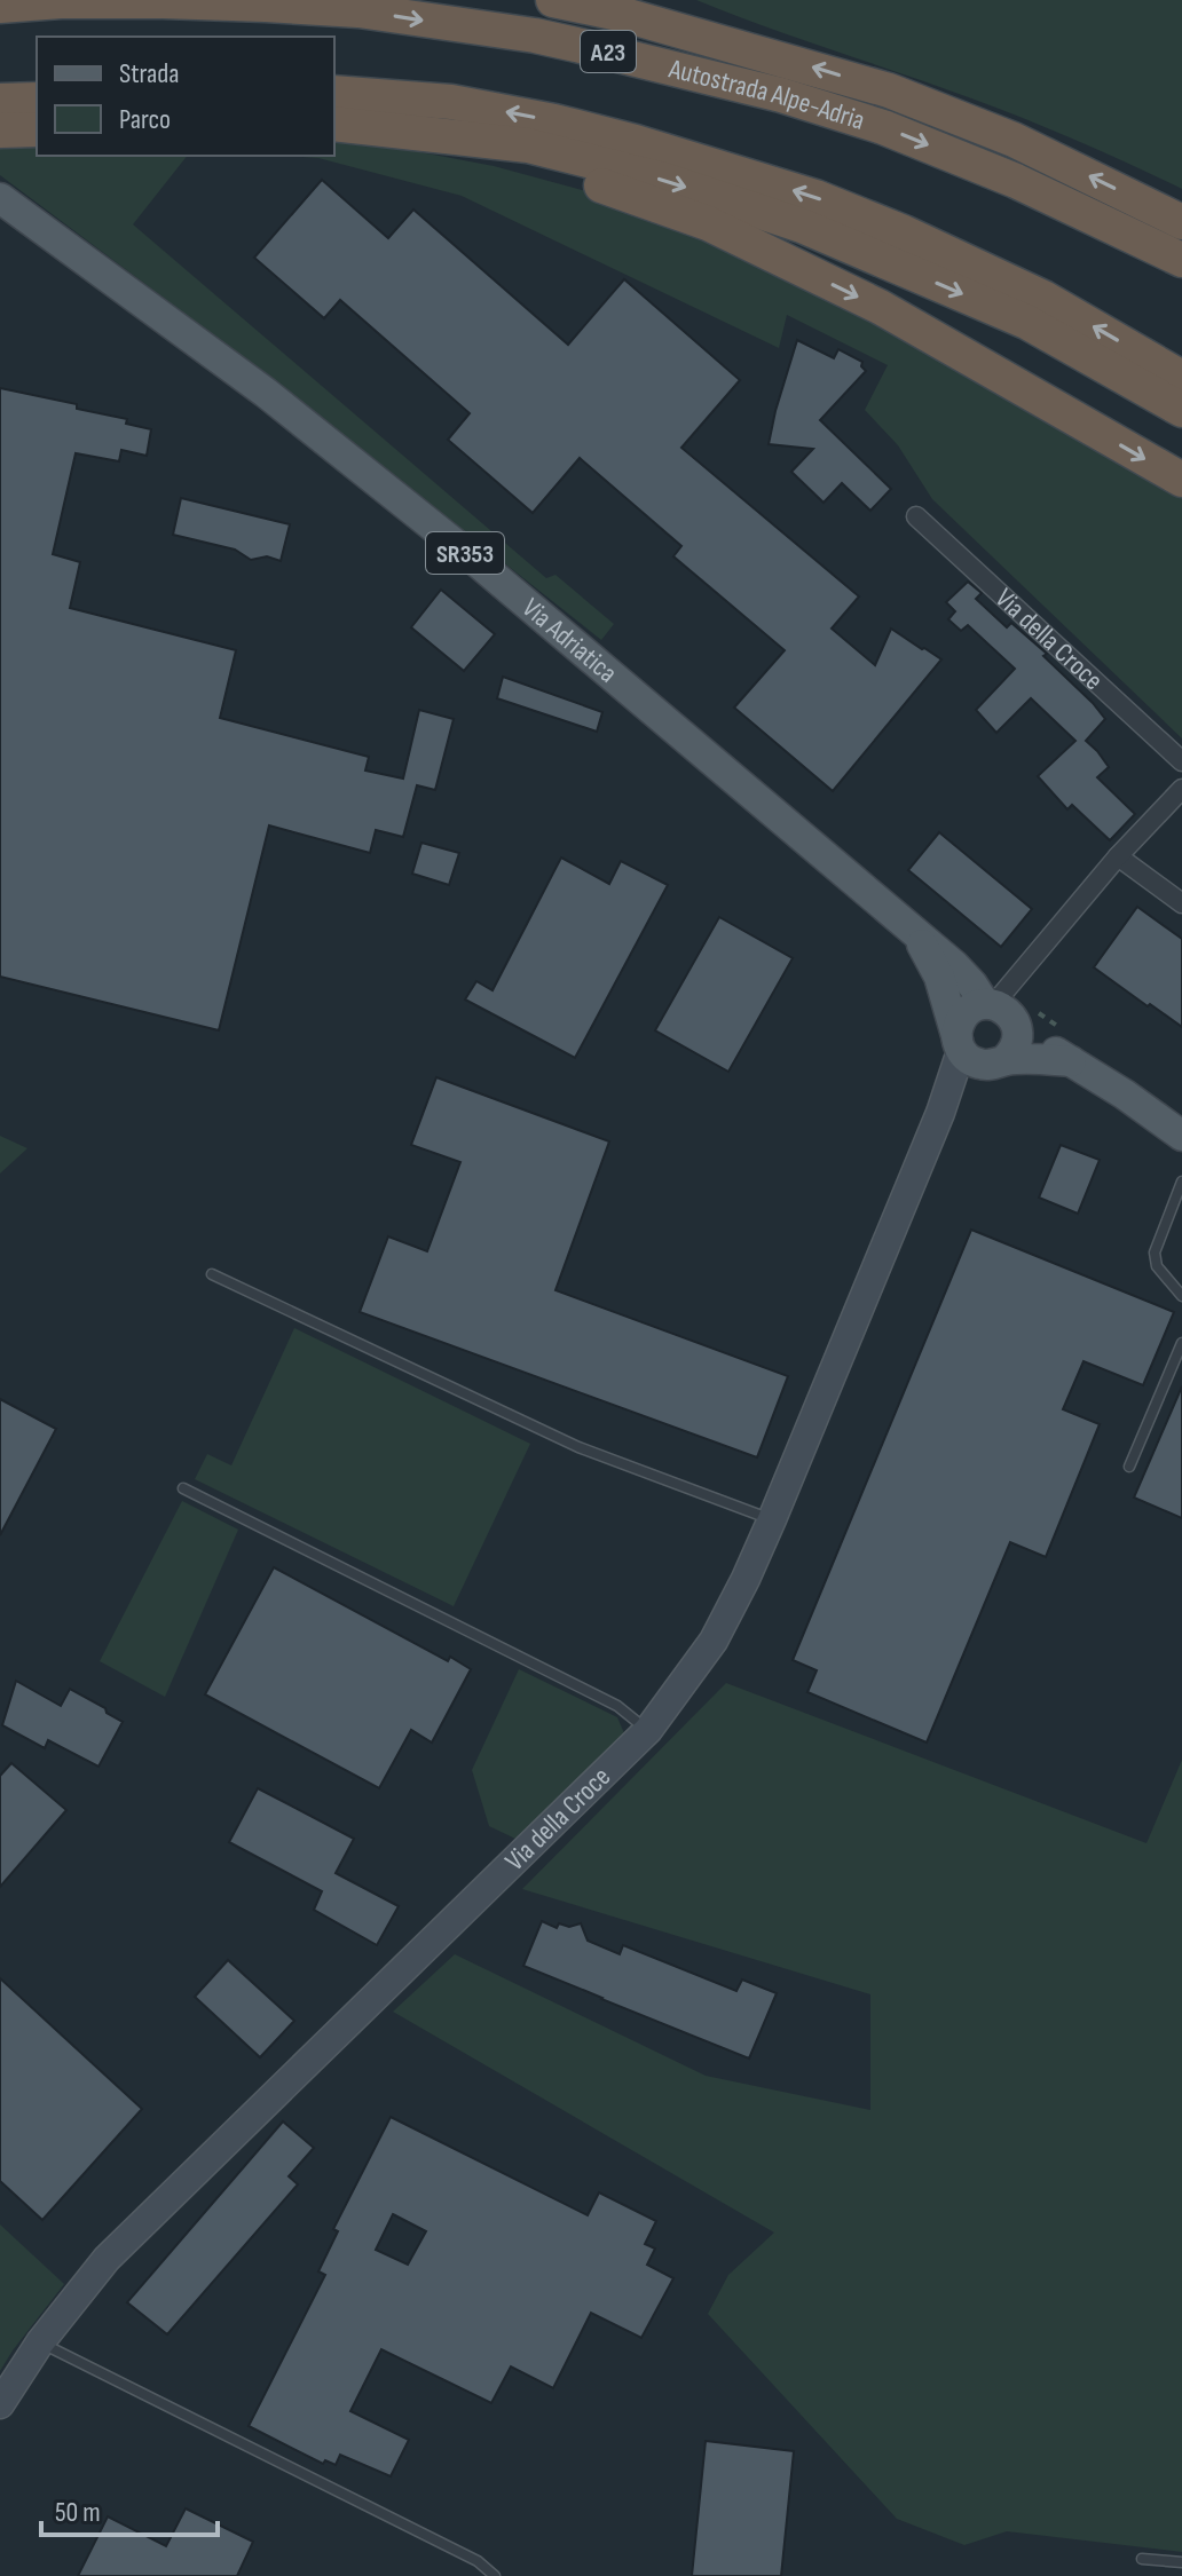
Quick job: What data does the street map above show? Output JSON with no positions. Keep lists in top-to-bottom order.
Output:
{
  "streets": {
    "highway": ["A23", "Autostrada Alpe-Adria"],
    "main road": ["SR353", "Via della Croce", "Via Adriatica"]
  },
  "crossings": [
    ["Via della Croce", "Via Adriatica"]
  ],
  "legend": ["Strada", "Parco"],
  "scale_bar": "50 m"
}
